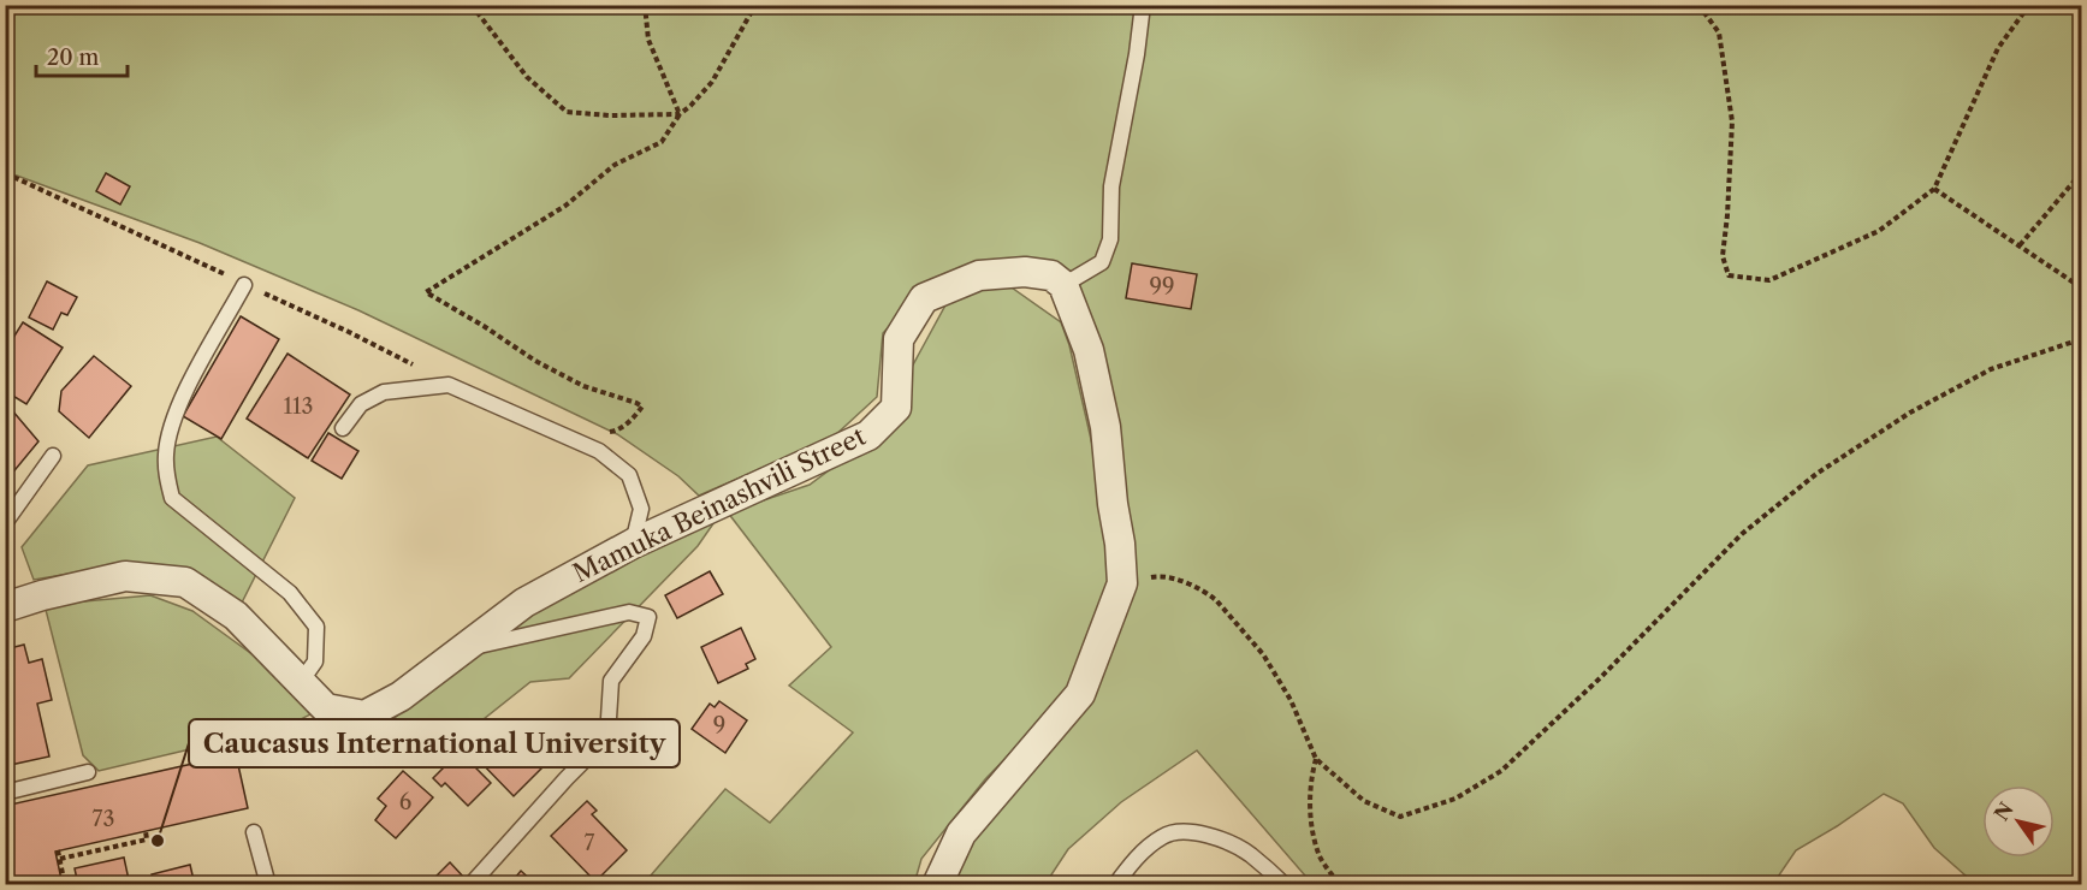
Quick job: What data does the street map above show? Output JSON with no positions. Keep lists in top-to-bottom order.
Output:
{
  "streets": {
    "street": ["Mamuka Beinashvili Street"]
  },
  "places": ["Caucasus International University"],
  "house_numbers": [
    "99",
    "113",
    "9",
    "6",
    "73",
    "7"
  ],
  "scale_bar": "20 m",
  "north": "top left"
}
